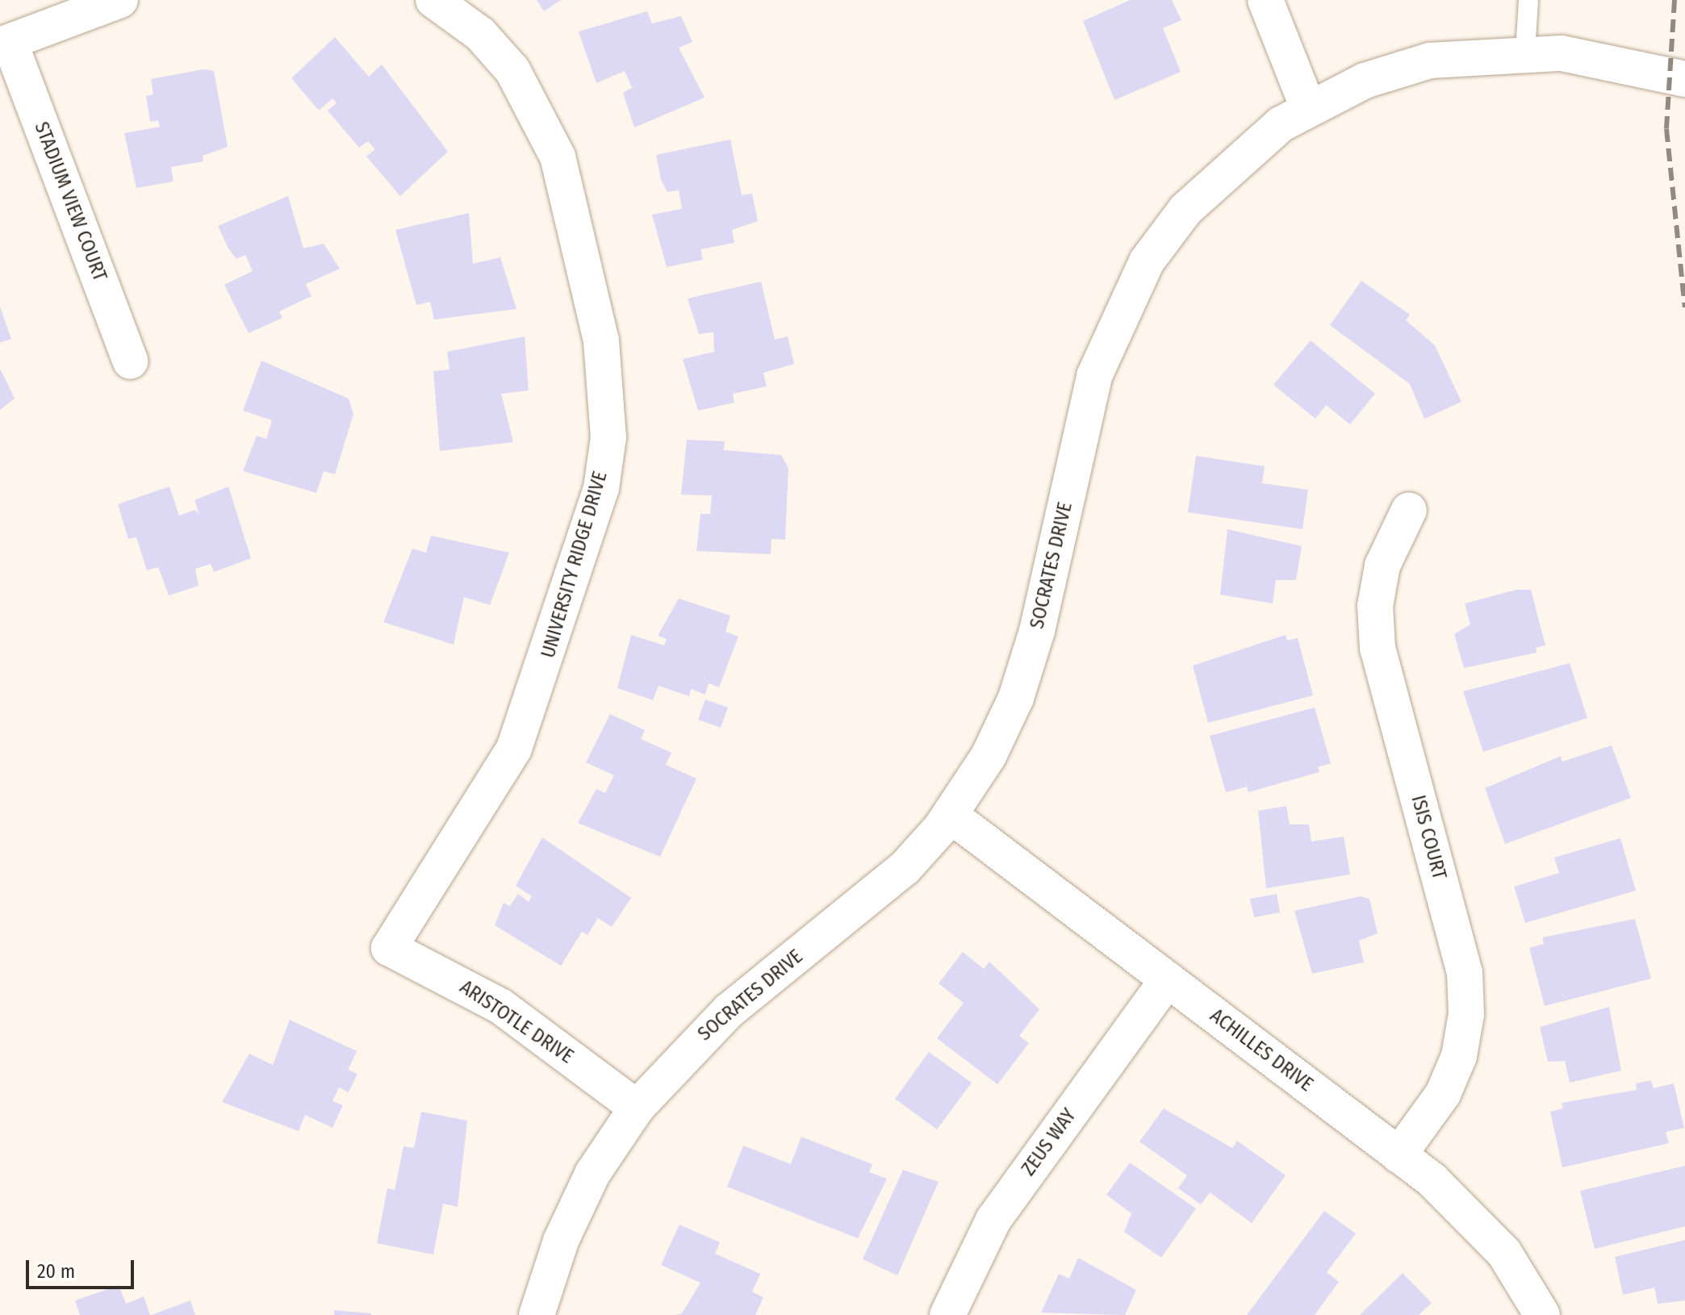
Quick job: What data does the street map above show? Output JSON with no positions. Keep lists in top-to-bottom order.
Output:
{
  "streets": {
    "street": [
      "STADIUM VIEW COURT",
      "UNIVERSITY RIDGE DRIVE",
      "SOCRATES DRIVE",
      "ISIS COURT",
      "ARISTOTLE DRIVE",
      "ACHILLES DRIVE",
      "ZEUS WAY"
    ]
  },
  "crossings": [
    ["UNIVERSITY RIDGE DRIVE", "ARISTOTLE DRIVE"],
    ["SOCRATES DRIVE", "ARISTOTLE DRIVE"],
    ["SOCRATES DRIVE", "ACHILLES DRIVE"],
    ["ISIS COURT", "ACHILLES DRIVE"],
    ["ACHILLES DRIVE", "ZEUS WAY"]
  ],
  "scale_bar": "20 m"
}
